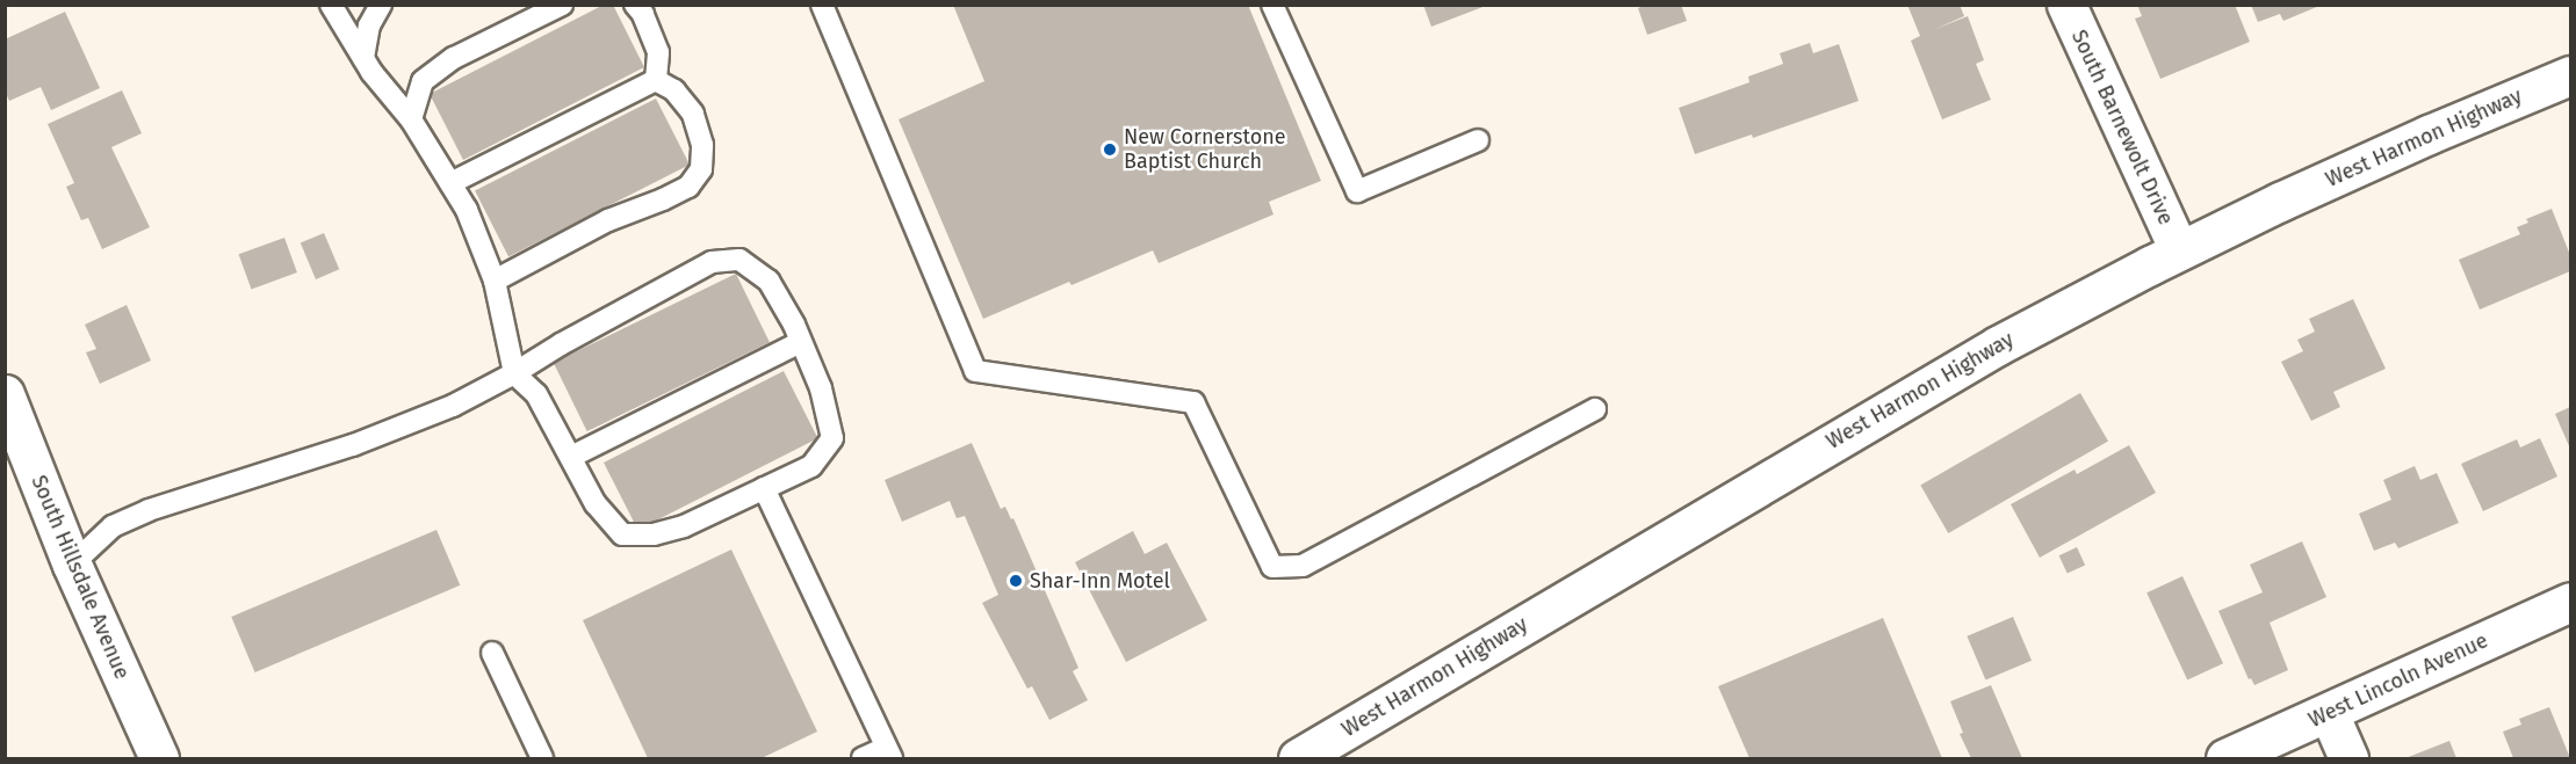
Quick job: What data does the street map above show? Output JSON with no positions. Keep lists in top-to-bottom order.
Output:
{
  "streets": {
    "main road": [
      "South Barnewolt Drive",
      "West Harmon Highway",
      "South Hillsdale Avenue",
      "West Lincoln Avenue"
    ]
  },
  "crossings": [
    ["South Barnewolt Drive", "West Harmon Highway"]
  ],
  "places": ["New Cornerstone Baptist Church", "Shar-Inn Motel"]
}
